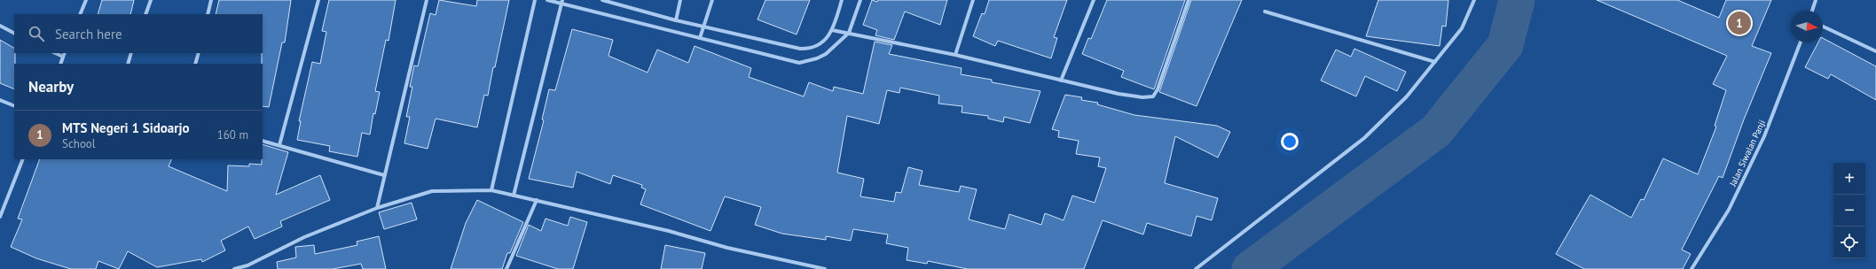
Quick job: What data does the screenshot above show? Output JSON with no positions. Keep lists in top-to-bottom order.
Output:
{
  "streets": {
    "street": ["Jalan Siwalan Panji"]
  },
  "north": "right",
  "page": {
    "pins": "1",
    "search": "Search here",
    "heading": "Nearby",
    "list": [
      {
        "mark": "1",
        "name": "MTS Negeri 1 Sidoarjo",
        "note": "School",
        "value": "160 m"
      }
    ],
    "map_buttons": ["+", "−"]
  }
}
